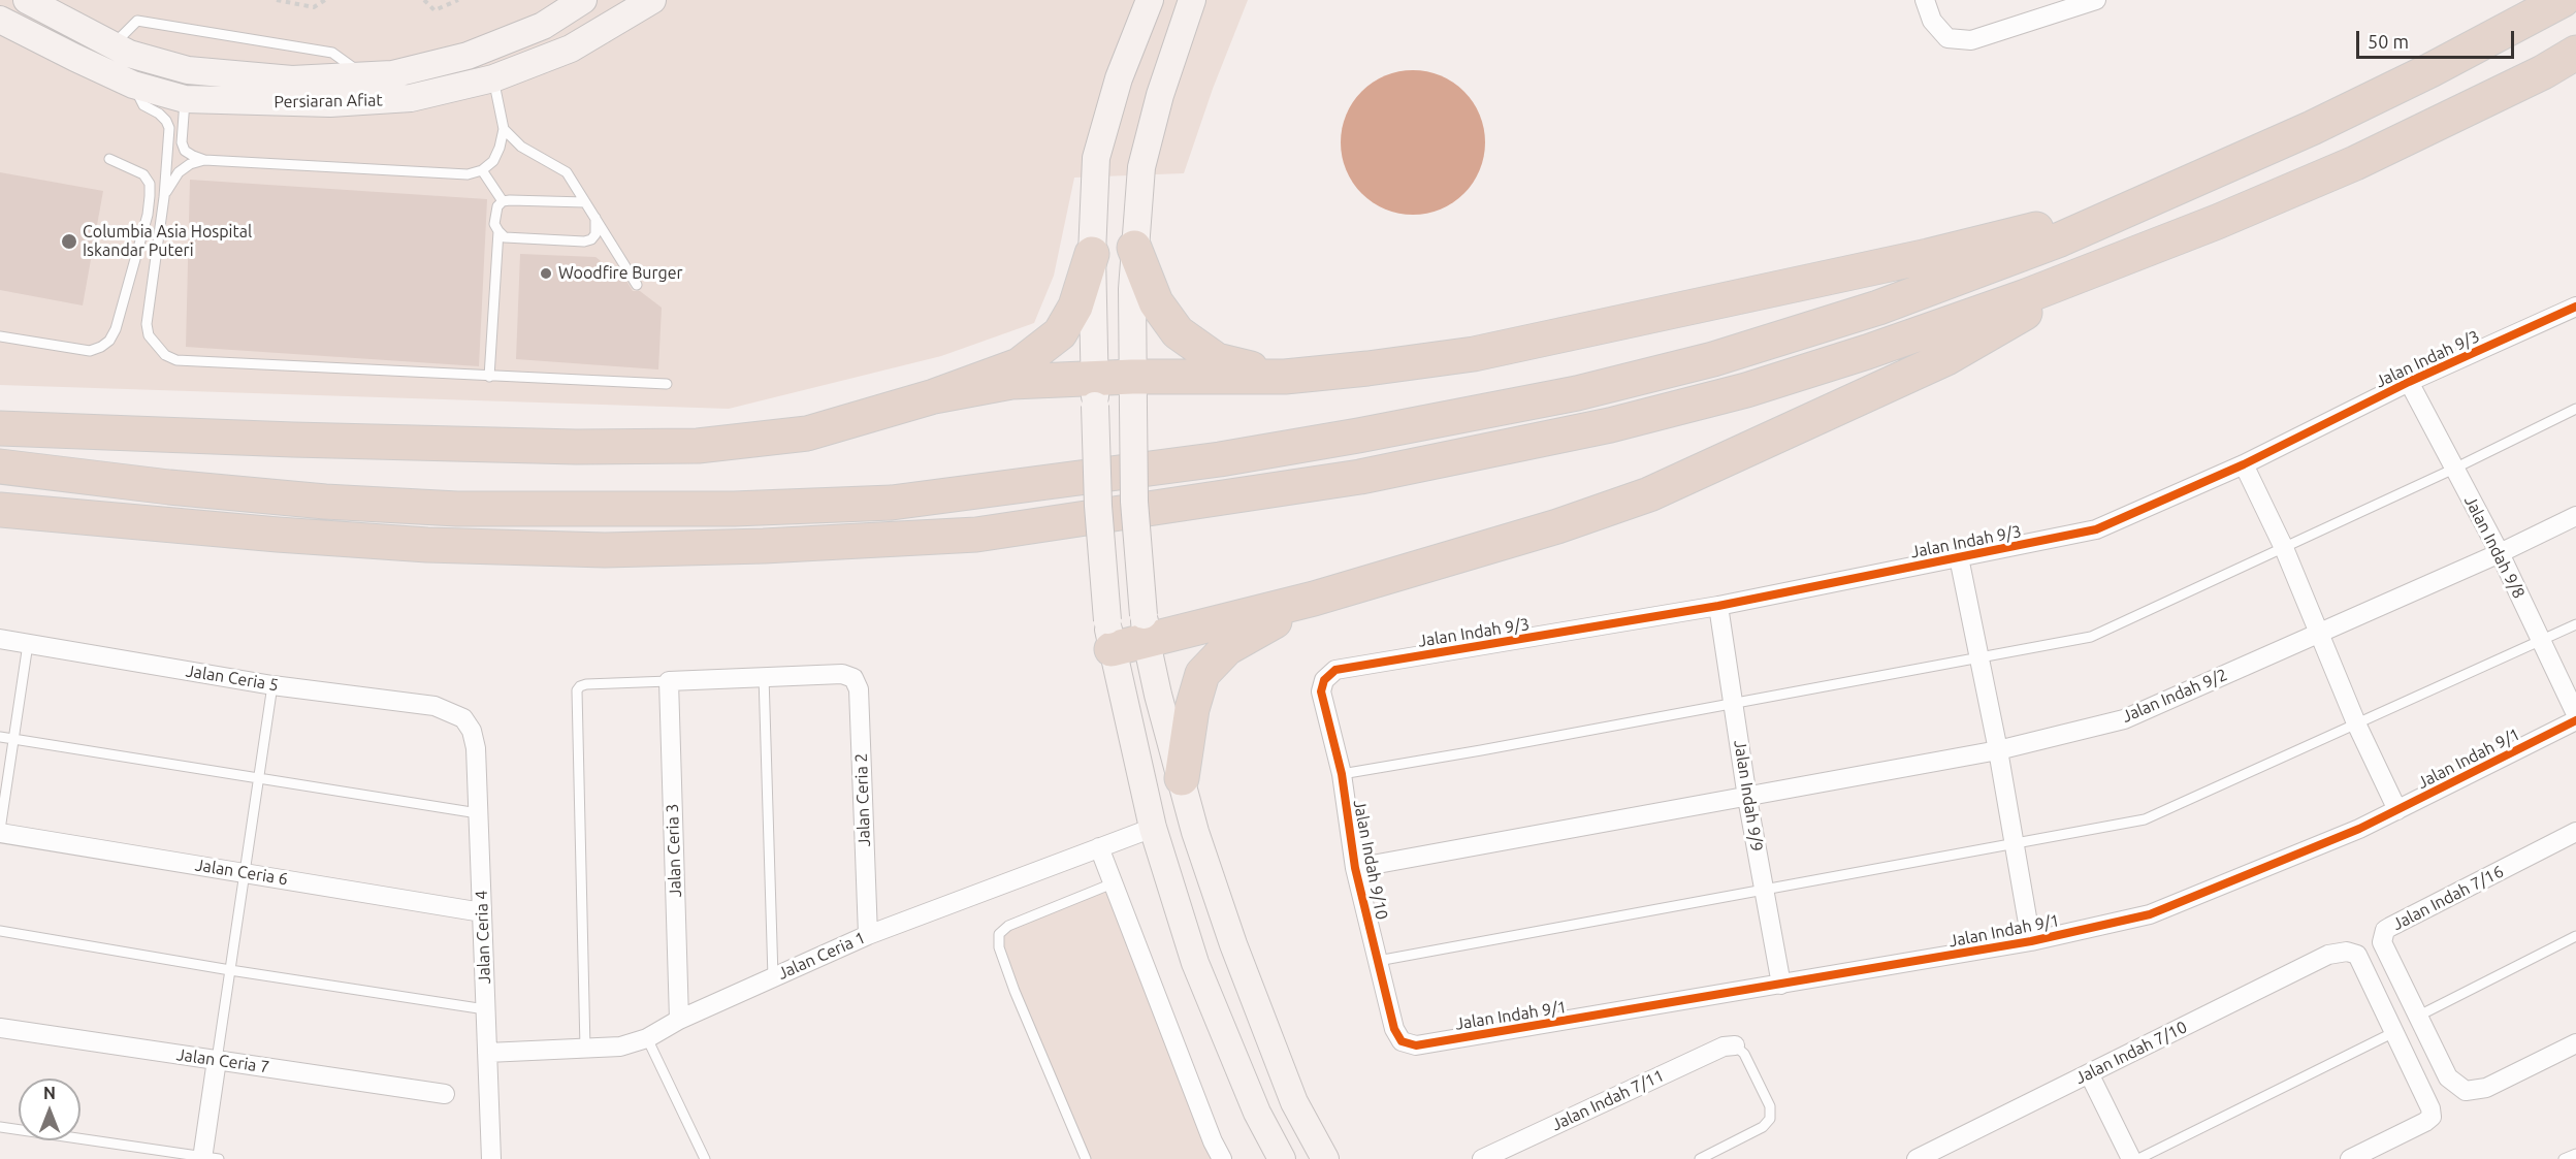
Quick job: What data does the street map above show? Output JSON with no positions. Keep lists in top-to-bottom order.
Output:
{
  "streets": {
    "main road": ["Persiaran Afiat"],
    "street": [
      "Jalan Indah 9/3",
      "Jalan Indah 9/8",
      "Jalan Ceria 5",
      "Jalan Indah 9/2",
      "Jalan Indah 9/1",
      "Jalan Indah 9/9",
      "Jalan Ceria 2",
      "Jalan Ceria 3",
      "Jalan Indah 9/10",
      "Jalan Ceria 6",
      "Jalan Indah 7/16",
      "Jalan Ceria 4",
      "Jalan Ceria 1",
      "Jalan Indah 7/10",
      "Jalan Ceria 7",
      "Jalan Indah 7/11"
    ]
  },
  "crossings": [
    ["Jalan Indah 9/3", "Jalan Indah 9/8"],
    ["Jalan Indah 9/3", "Jalan Indah 9/9"],
    ["Jalan Indah 9/3", "Jalan Indah 9/10"],
    ["Jalan Indah 9/8", "Jalan Indah 9/2"],
    ["Jalan Ceria 5", "Jalan Ceria 4"],
    ["Jalan Indah 9/2", "Jalan Indah 9/9"],
    ["Jalan Indah 9/2", "Jalan Indah 9/10"],
    ["Jalan Indah 9/1", "Jalan Indah 9/9"],
    ["Jalan Indah 9/1", "Jalan Indah 9/10"],
    ["Jalan Ceria 2", "Jalan Ceria 1"],
    ["Jalan Ceria 3", "Jalan Ceria 1"],
    ["Jalan Ceria 6", "Jalan Ceria 4"],
    ["Jalan Ceria 4", "Jalan Ceria 1"]
  ],
  "places": ["Columbia Asia Hospital Iskandar Puteri", "Woodfire Burger"],
  "scale_bar": "50 m",
  "north": "top"
}
